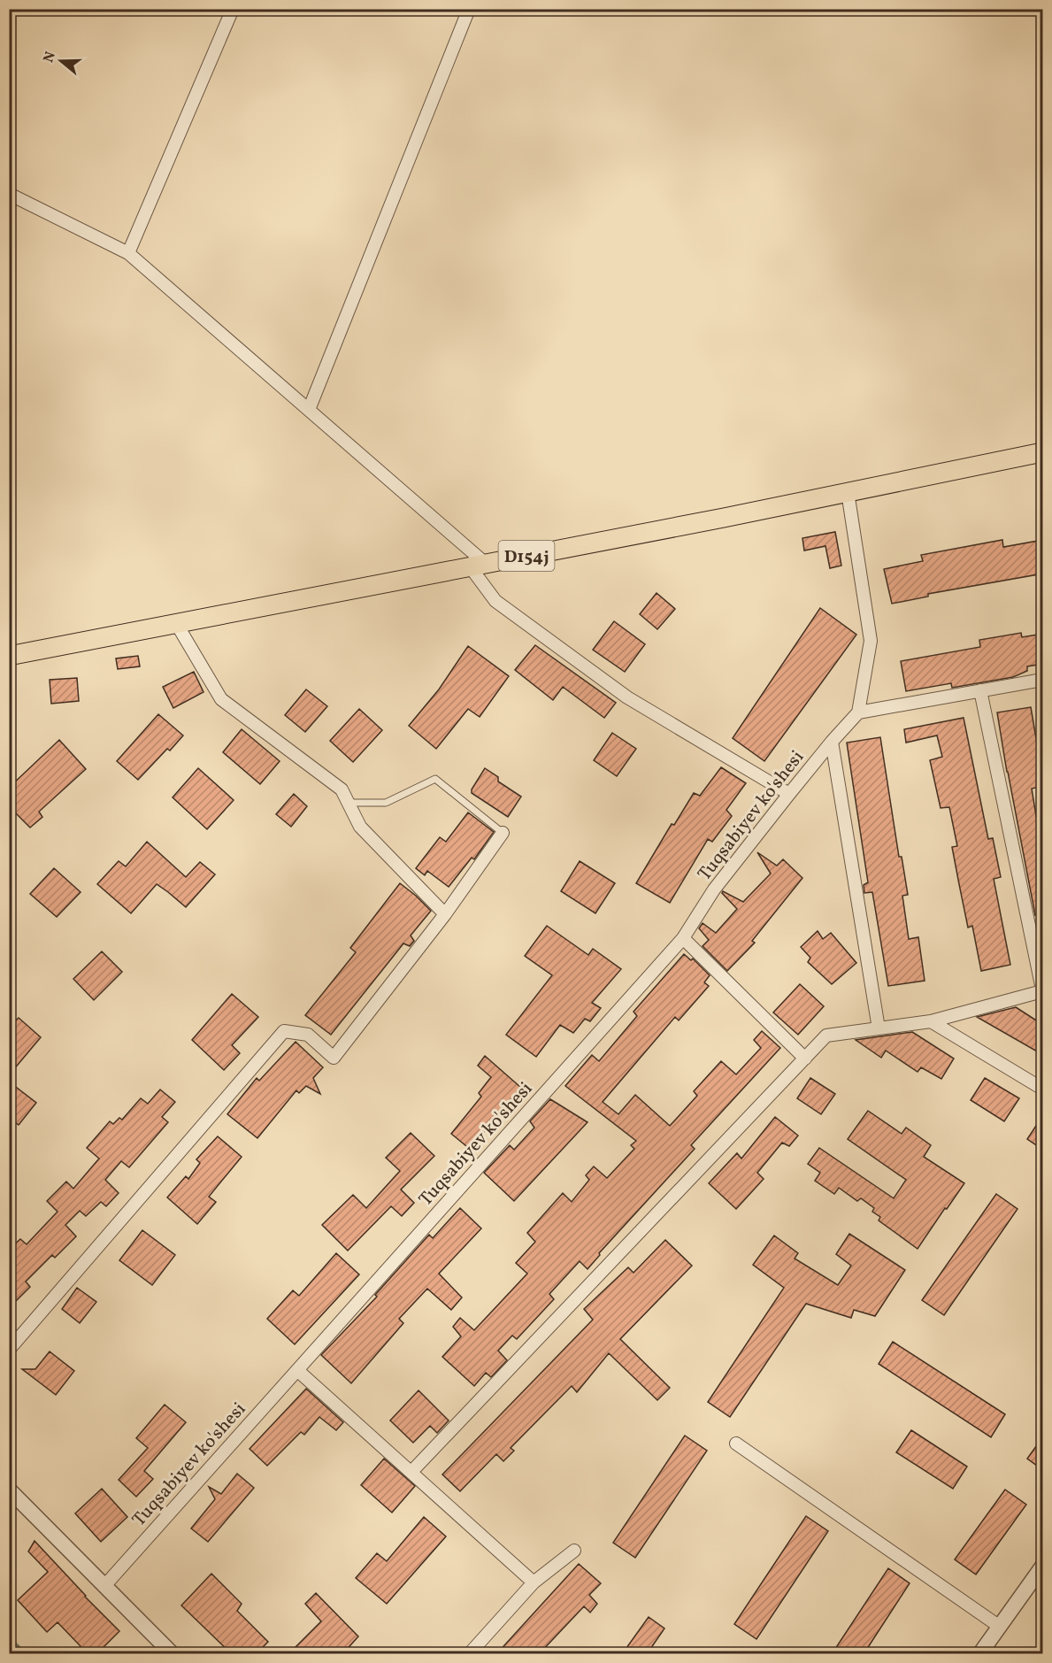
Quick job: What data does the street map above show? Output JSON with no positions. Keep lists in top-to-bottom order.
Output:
{
  "streets": {
    "main road": ["D154j"],
    "street": ["Tuqsabiyev ko'shesi"]
  },
  "north": "left"
}
